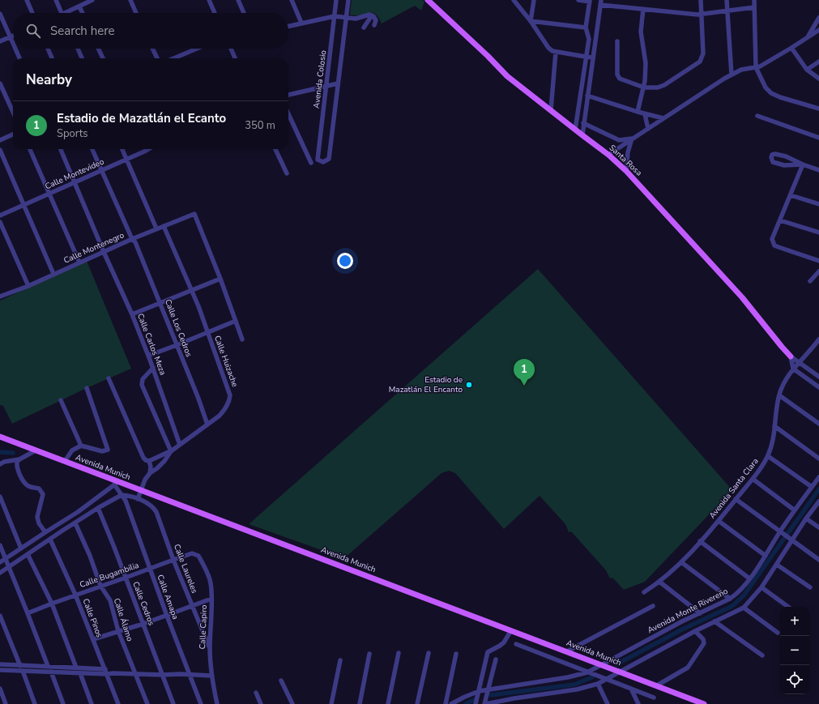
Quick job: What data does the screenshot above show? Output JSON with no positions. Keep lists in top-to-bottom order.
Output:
{
  "streets": {
    "main road": ["Santa Rosa", "Avenida Munich"],
    "street": [
      "Avenida Colosio",
      "Calle Montevideo",
      "Calle Montenegro",
      "Calle Los Cedros",
      "Calle Carlos Meza",
      "Calle Huizache",
      "Avenida Santa Clara",
      "Calle Laureles",
      "Calle Bugambilia",
      "Calle Amapa",
      "Calle Cedros",
      "Avenida Monte Rivereño",
      "Calle Pinos",
      "Calle Álamo",
      "Calle Capiro"
    ]
  },
  "crossings": [
    ["Calle Montevideo", "Calle Los Cedros"],
    ["Calle Montevideo", "Calle Carlos Meza"],
    ["Calle Montenegro", "Calle Los Cedros"],
    ["Calle Montenegro", "Calle Carlos Meza"],
    ["Calle Montenegro", "Calle Huizache"],
    ["Calle Los Cedros", "Calle Huizache"],
    ["Calle Carlos Meza", "Calle Huizache"],
    ["Calle Huizache", "Avenida Munich"],
    ["Calle Huizache", "Calle Laureles"],
    ["Avenida Munich", "Calle Amapa"],
    ["Avenida Munich", "Avenida Monte Rivereño"],
    ["Calle Laureles", "Calle Bugambilia"],
    ["Calle Laureles", "Calle Capiro"],
    ["Calle Bugambilia", "Calle Amapa"],
    ["Calle Bugambilia", "Calle Cedros"],
    ["Calle Bugambilia", "Calle Pinos"],
    ["Calle Bugambilia", "Calle Álamo"],
    ["Calle Bugambilia", "Calle Capiro"]
  ],
  "places": ["Estadio de Mazatlán El Encanto"],
  "page": {
    "search": "Search here",
    "heading": "Nearby",
    "list": [
      {
        "mark": "1",
        "name": "Estadio de Mazatlán el Ecanto",
        "note": "Sports",
        "value": "350 m"
      }
    ],
    "pins": "1",
    "map_buttons": ["+", "−"]
  }
}
